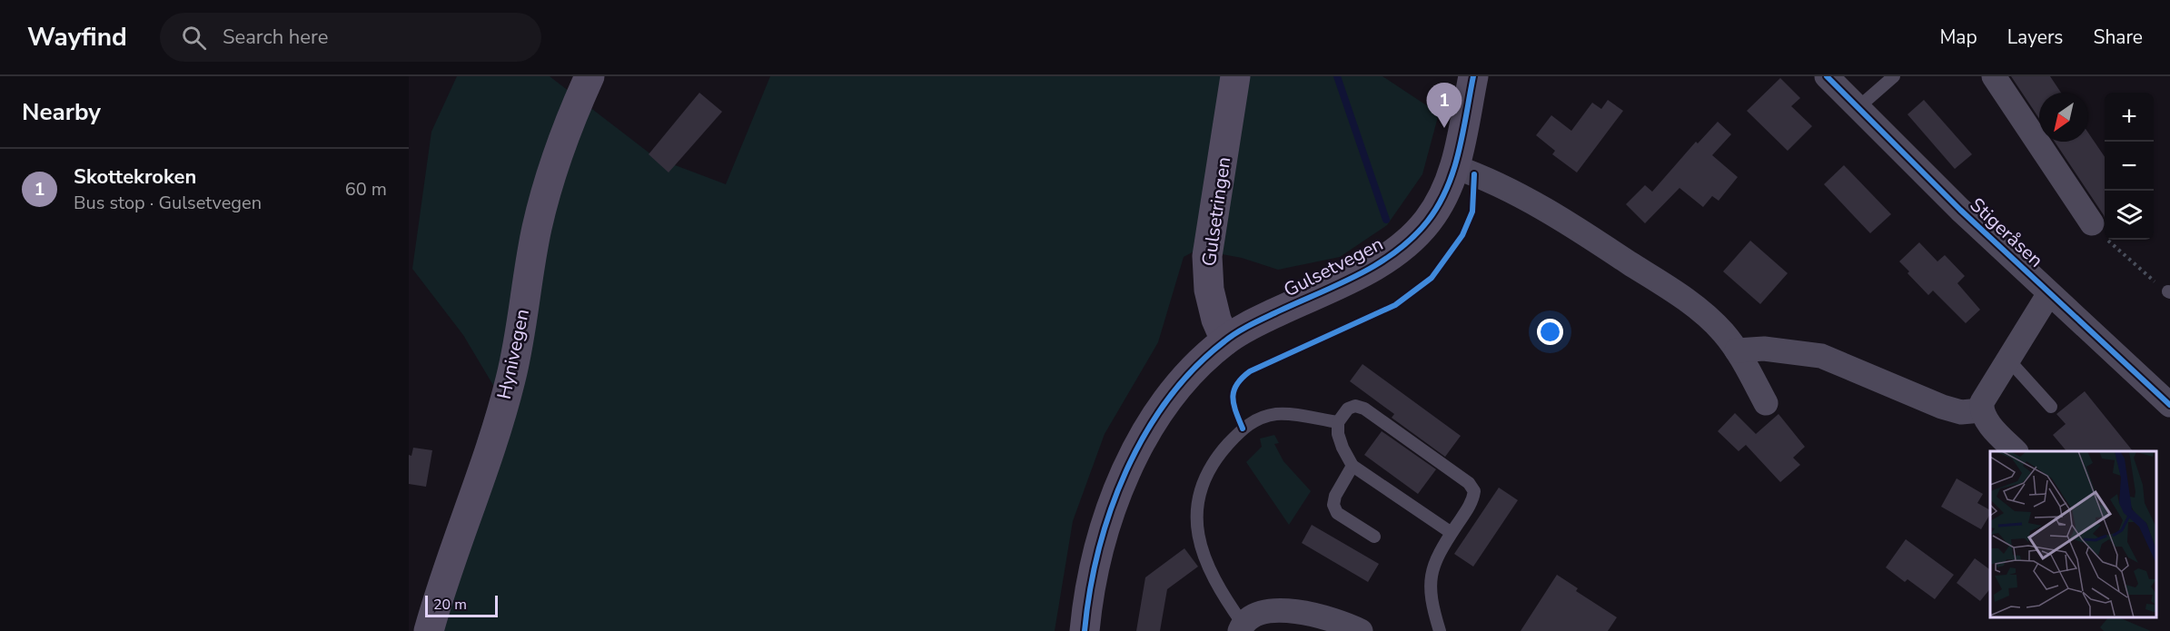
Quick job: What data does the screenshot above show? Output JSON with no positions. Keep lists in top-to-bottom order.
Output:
{
  "streets": {
    "street": [
      "Gulsetringen",
      "Stigeråsen",
      "Gulsetvegen",
      "Hynivegen"
    ]
  },
  "crossings": [
    ["Gulsetringen", "Gulsetvegen"]
  ],
  "scale_bar": "20 m",
  "north": "bottom left",
  "page": {
    "header": "Wayfind",
    "search": "Search here",
    "nav": ["Map", "Layers", "Share"],
    "heading": "Nearby",
    "pins": "1",
    "map_buttons": ["+", "−"],
    "list": [
      {
        "mark": "1",
        "name": "Skottekroken",
        "note": "Bus stop · Gulsetvegen",
        "value": "60 m"
      }
    ],
    "scale": "20 m"
  }
}
